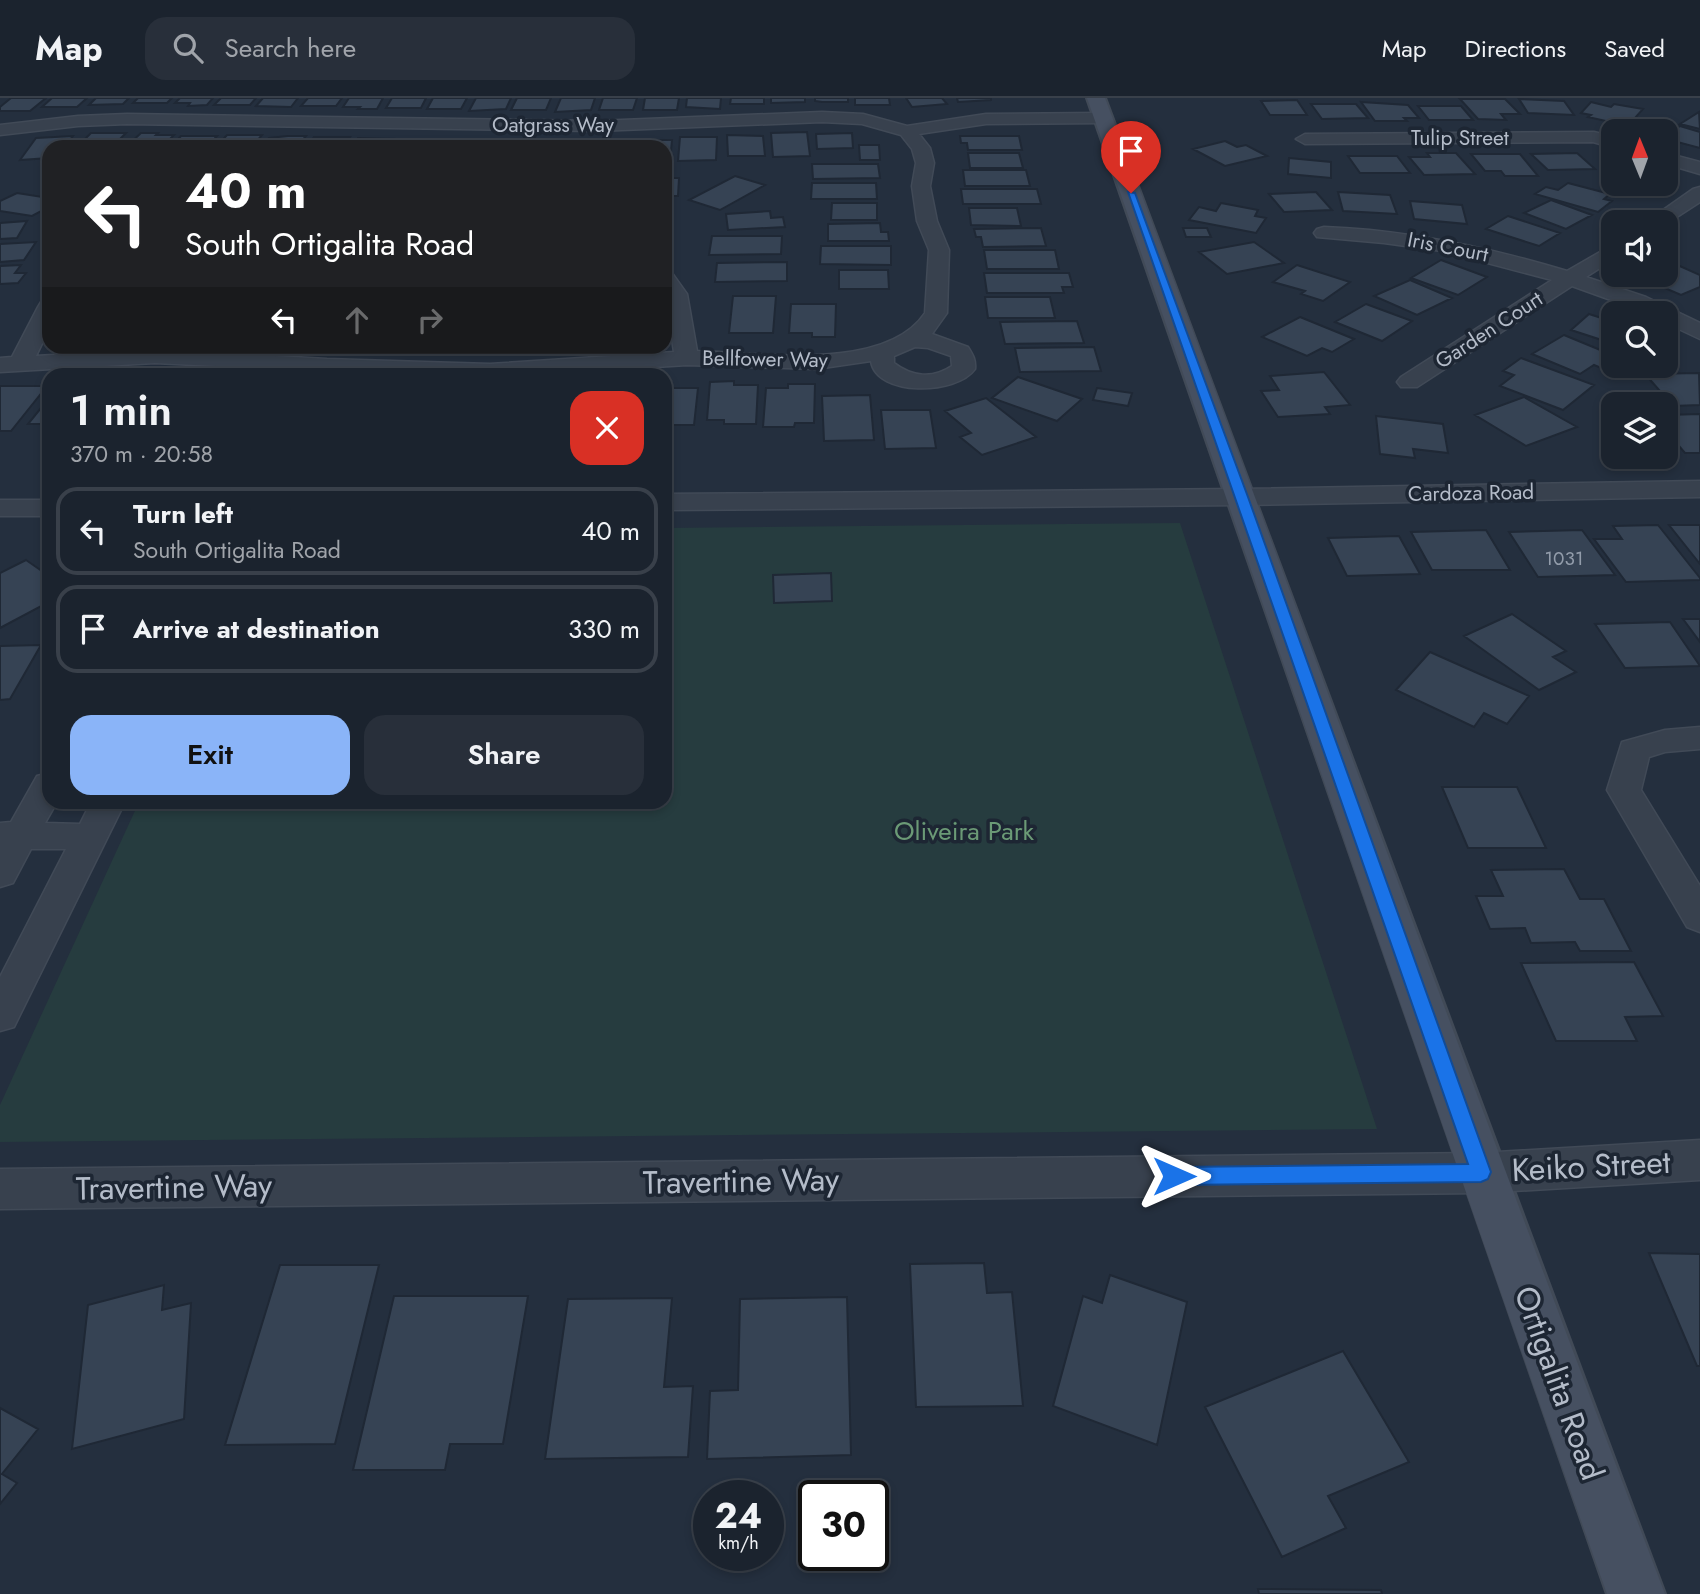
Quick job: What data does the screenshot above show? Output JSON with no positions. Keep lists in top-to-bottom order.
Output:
{
  "streets": {
    "street": [
      "Oatgrass Way",
      "Tulip Street",
      "Iris Court",
      "Garden Court",
      "Bellfower Way",
      "Cardoza Road",
      "Keiko Street",
      "Travertine Way",
      "Ortigalita Road"
    ]
  },
  "crossings": [
    ["Oatgrass Way", "Bellfower Way"],
    ["Oatgrass Way", "Ortigalita Road"],
    ["Iris Court", "Garden Court"],
    ["Cardoza Road", "Ortigalita Road"],
    ["Keiko Street", "Travertine Way"],
    ["Keiko Street", "Ortigalita Road"],
    ["Travertine Way", "Ortigalita Road"]
  ],
  "parks": ["Oliveira Park"],
  "house_numbers": ["1031"],
  "north": "top",
  "page": {
    "header": "Map",
    "search": "Search here",
    "nav": ["Map", "Directions", "Saved"],
    "turn": ["40 m", "South Ortigalita Road"],
    "heading": ["1 min", "370 m · 20:58"],
    "list": [
      {
        "name": "Turn left",
        "note": "South Ortigalita Road",
        "value": "40 m"
      },
      {
        "name": "Arrive at destination",
        "value": "330 m"
      }
    ],
    "buttons": ["Exit", "Share"],
    "speed": "24 km/h",
    "limit": "30"
  }
}
